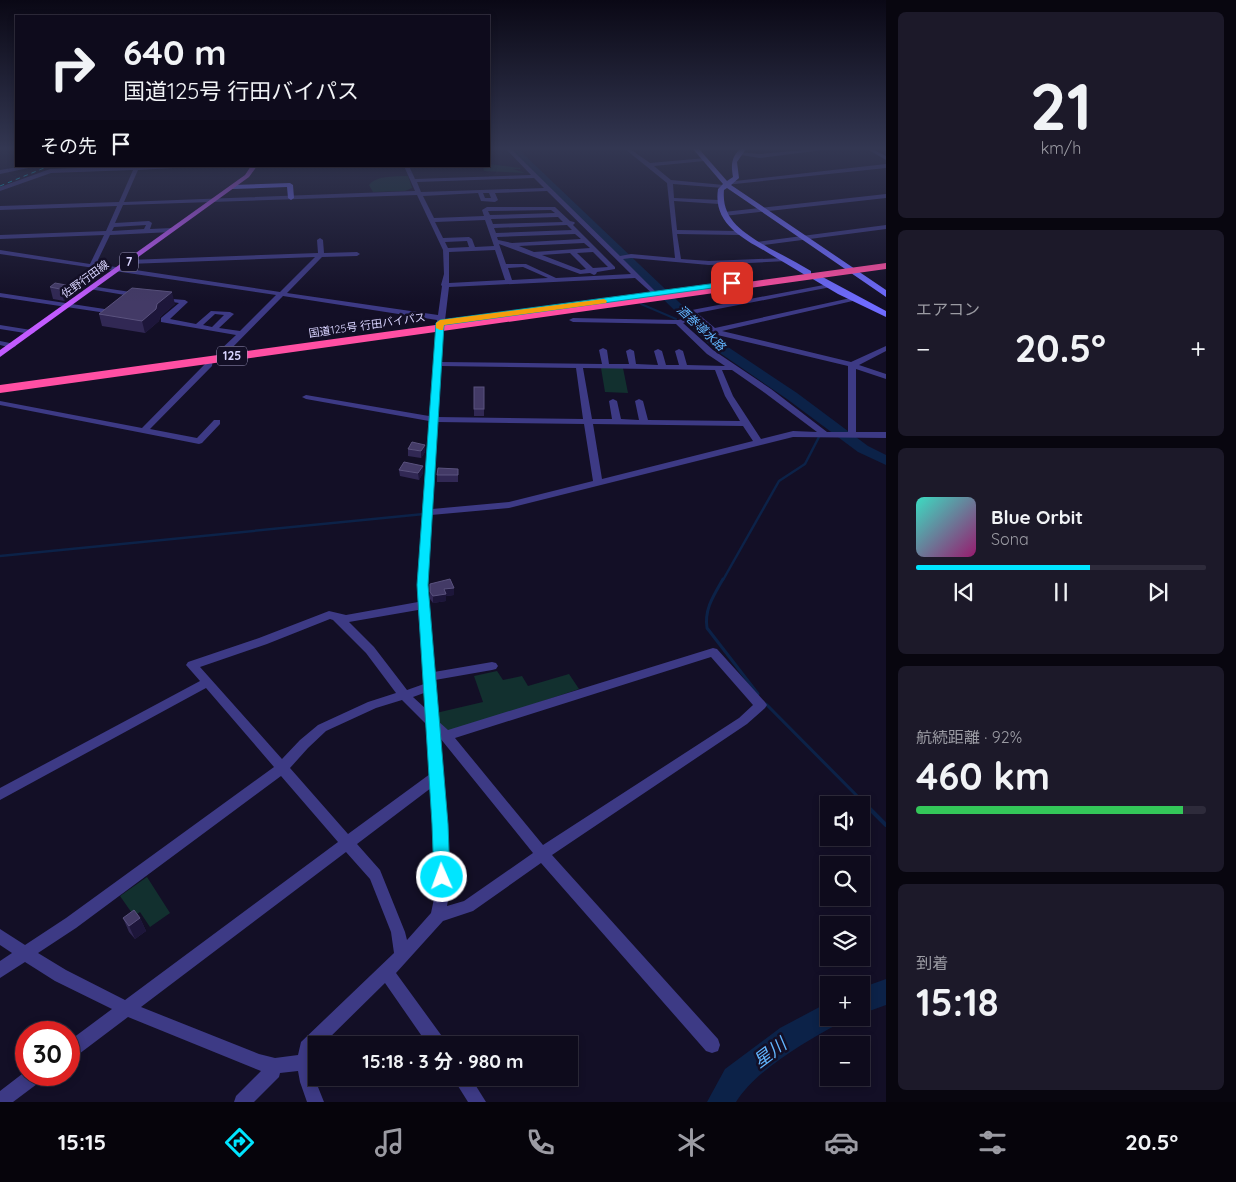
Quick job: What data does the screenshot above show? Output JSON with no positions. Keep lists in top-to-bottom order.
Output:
{
  "streets": {
    "highway": ["国道125号 行田バイパス", "125"],
    "main road": ["7", "佐野行田線"]
  },
  "water": ["酒巻導水路", "星川"],
  "page": {
    "tile": [
      ["21", "km/h"],
      "エアコン",
      ["航続距離 · 92%", "460 km"],
      ["到着", "15:18"]
    ],
    "turn": ["640 m", "国道125号 行田バイパス"],
    "then": "その先",
    "heat": ["−", "20.5°", "+"],
    "song": ["Blue Orbit", "Sona"],
    "map_buttons": ["+", "−"],
    "limit": "30",
    "trip": "15:18 · 3 分 · 980 m",
    "tabs": ["15:15", "20.5°"]
  }
}
